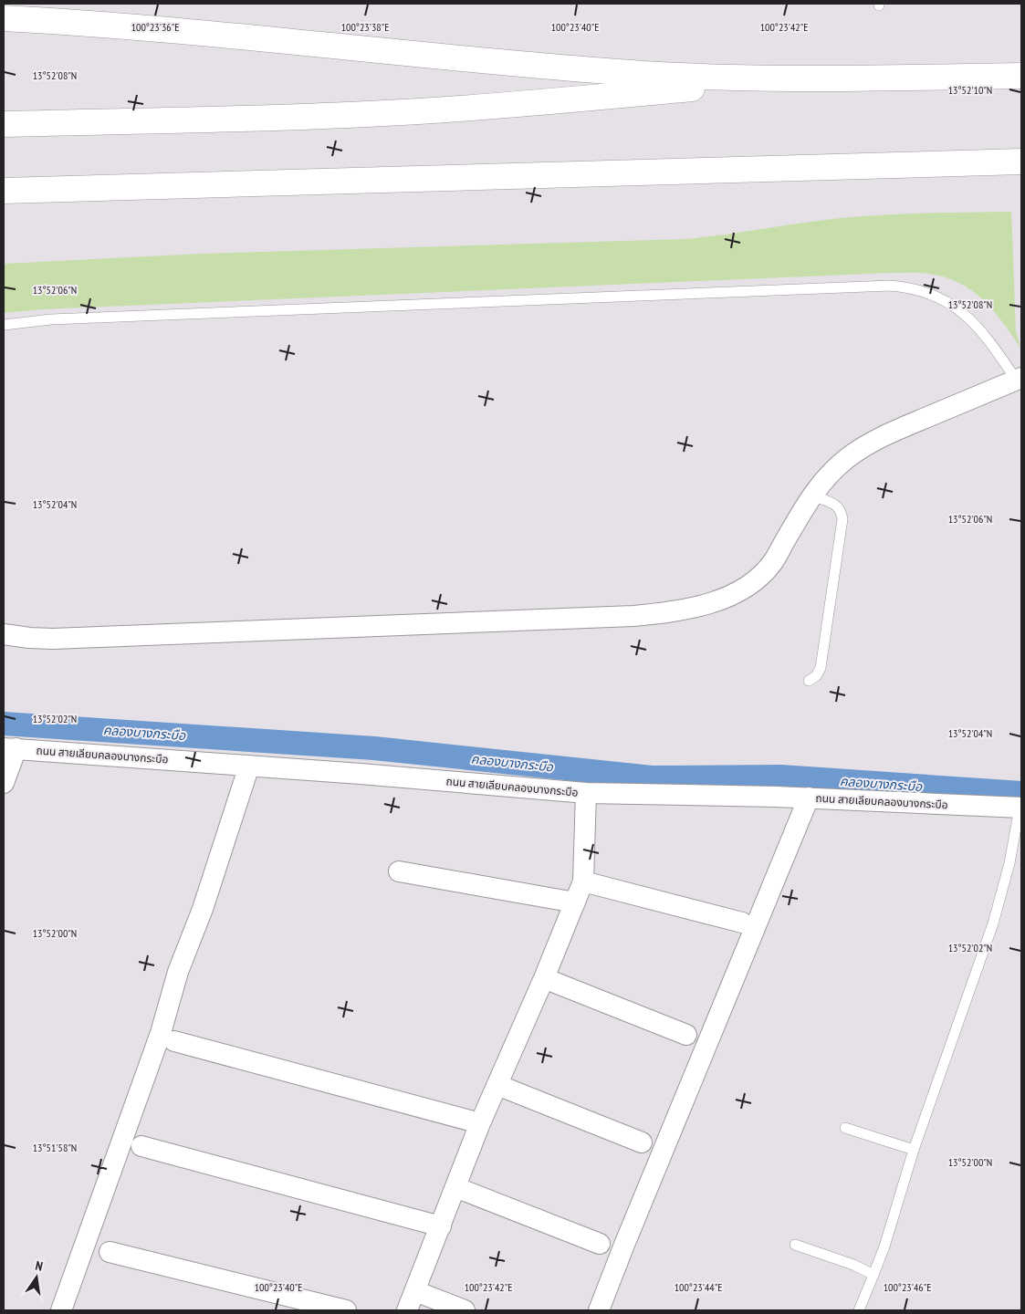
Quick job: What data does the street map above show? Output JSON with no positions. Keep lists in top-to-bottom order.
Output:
{
  "streets": {
    "street": ["ถนน สายเลียบคลองบางกระบือ"]
  },
  "water": ["คลองบางกระบือ"],
  "north": "top",
  "coordinates": [
    "100°23'36\"E",
    "100°23'38\"E",
    "100°23'40\"E",
    "100°23'42\"E",
    "13°52'08\"N",
    "13°52'10\"N",
    "13°52'06\"N",
    "13°52'04\"N",
    "13°52'02\"N",
    "13°52'00\"N",
    "13°51'58\"N",
    "100°23'44\"E",
    "100°23'46\"E"
  ]
}
